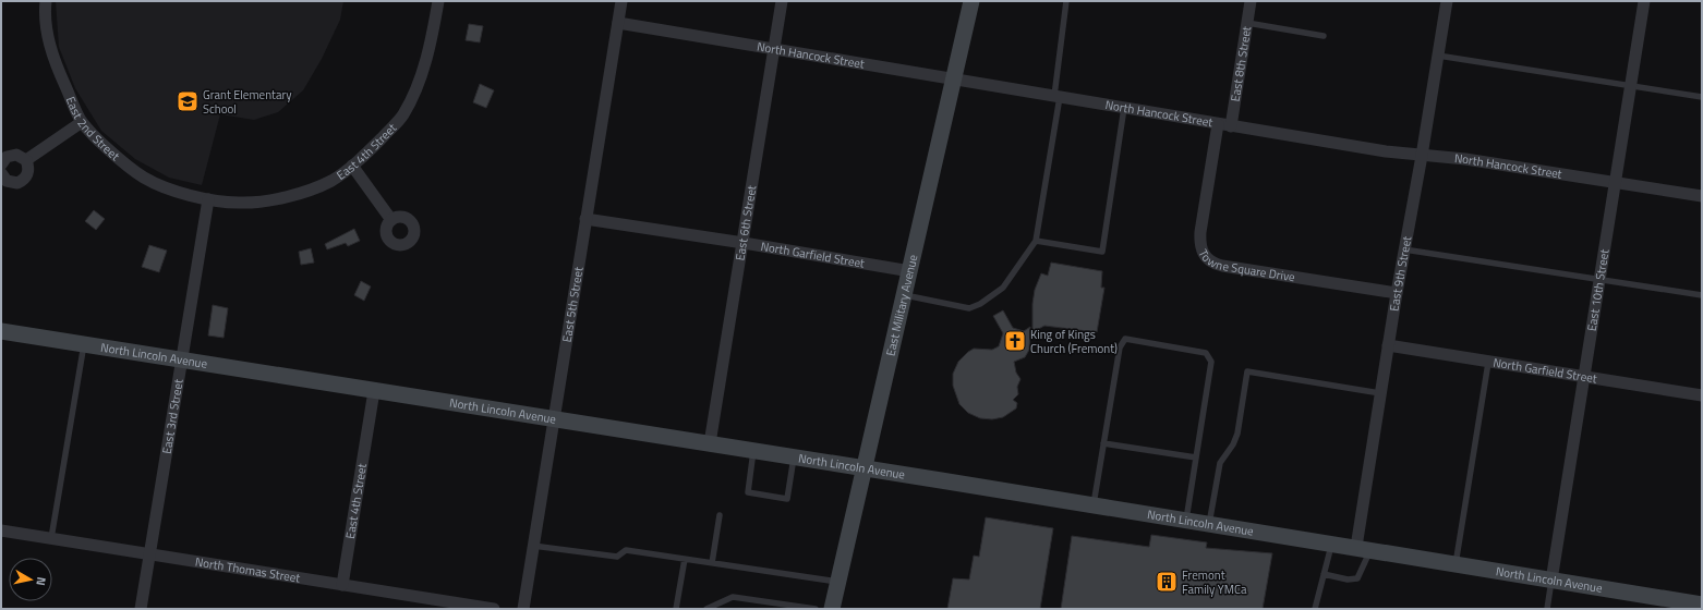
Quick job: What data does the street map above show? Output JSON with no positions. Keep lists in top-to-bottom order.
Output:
{
  "streets": {
    "street": [
      "North Hancock Street",
      "East 8th Street",
      "East 2nd Street",
      "East 4th Street",
      "East 6th Street",
      "North Garfield Street",
      "Towne Square Drive",
      "East 9th Street",
      "East 10th Street",
      "East 5th Street",
      "East Military Avenue",
      "North Lincoln Avenue",
      "East 3rd Street",
      "North Thomas Street"
    ]
  },
  "crossings": [
    ["North Hancock Street", "East 8th Street"],
    ["North Hancock Street", "East 6th Street"],
    ["North Hancock Street", "Towne Square Drive"],
    ["North Hancock Street", "East 9th Street"],
    ["North Hancock Street", "East 10th Street"],
    ["North Hancock Street", "East 5th Street"],
    ["North Hancock Street", "East Military Avenue"],
    ["East 2nd Street", "East 4th Street"],
    ["East 2nd Street", "East 3rd Street"],
    ["East 4th Street", "North Lincoln Avenue"],
    ["East 4th Street", "East 3rd Street"],
    ["East 4th Street", "North Thomas Street"],
    ["East 6th Street", "North Garfield Street"],
    ["East 6th Street", "North Lincoln Avenue"],
    ["North Garfield Street", "East 9th Street"],
    ["North Garfield Street", "East 10th Street"],
    ["North Garfield Street", "East 5th Street"],
    ["North Garfield Street", "East Military Avenue"],
    ["Towne Square Drive", "East 9th Street"],
    ["East 9th Street", "North Lincoln Avenue"],
    ["East 10th Street", "North Lincoln Avenue"],
    ["East 5th Street", "North Lincoln Avenue"],
    ["East Military Avenue", "North Lincoln Avenue"],
    ["North Lincoln Avenue", "East 3rd Street"],
    ["East 3rd Street", "North Thomas Street"]
  ],
  "places": {
    "school or university": ["Grant Elementary School"],
    "church": ["King of Kings Church (Fremont)"],
    "building": ["Fremont Family YMCa"]
  },
  "north": "right"
}
